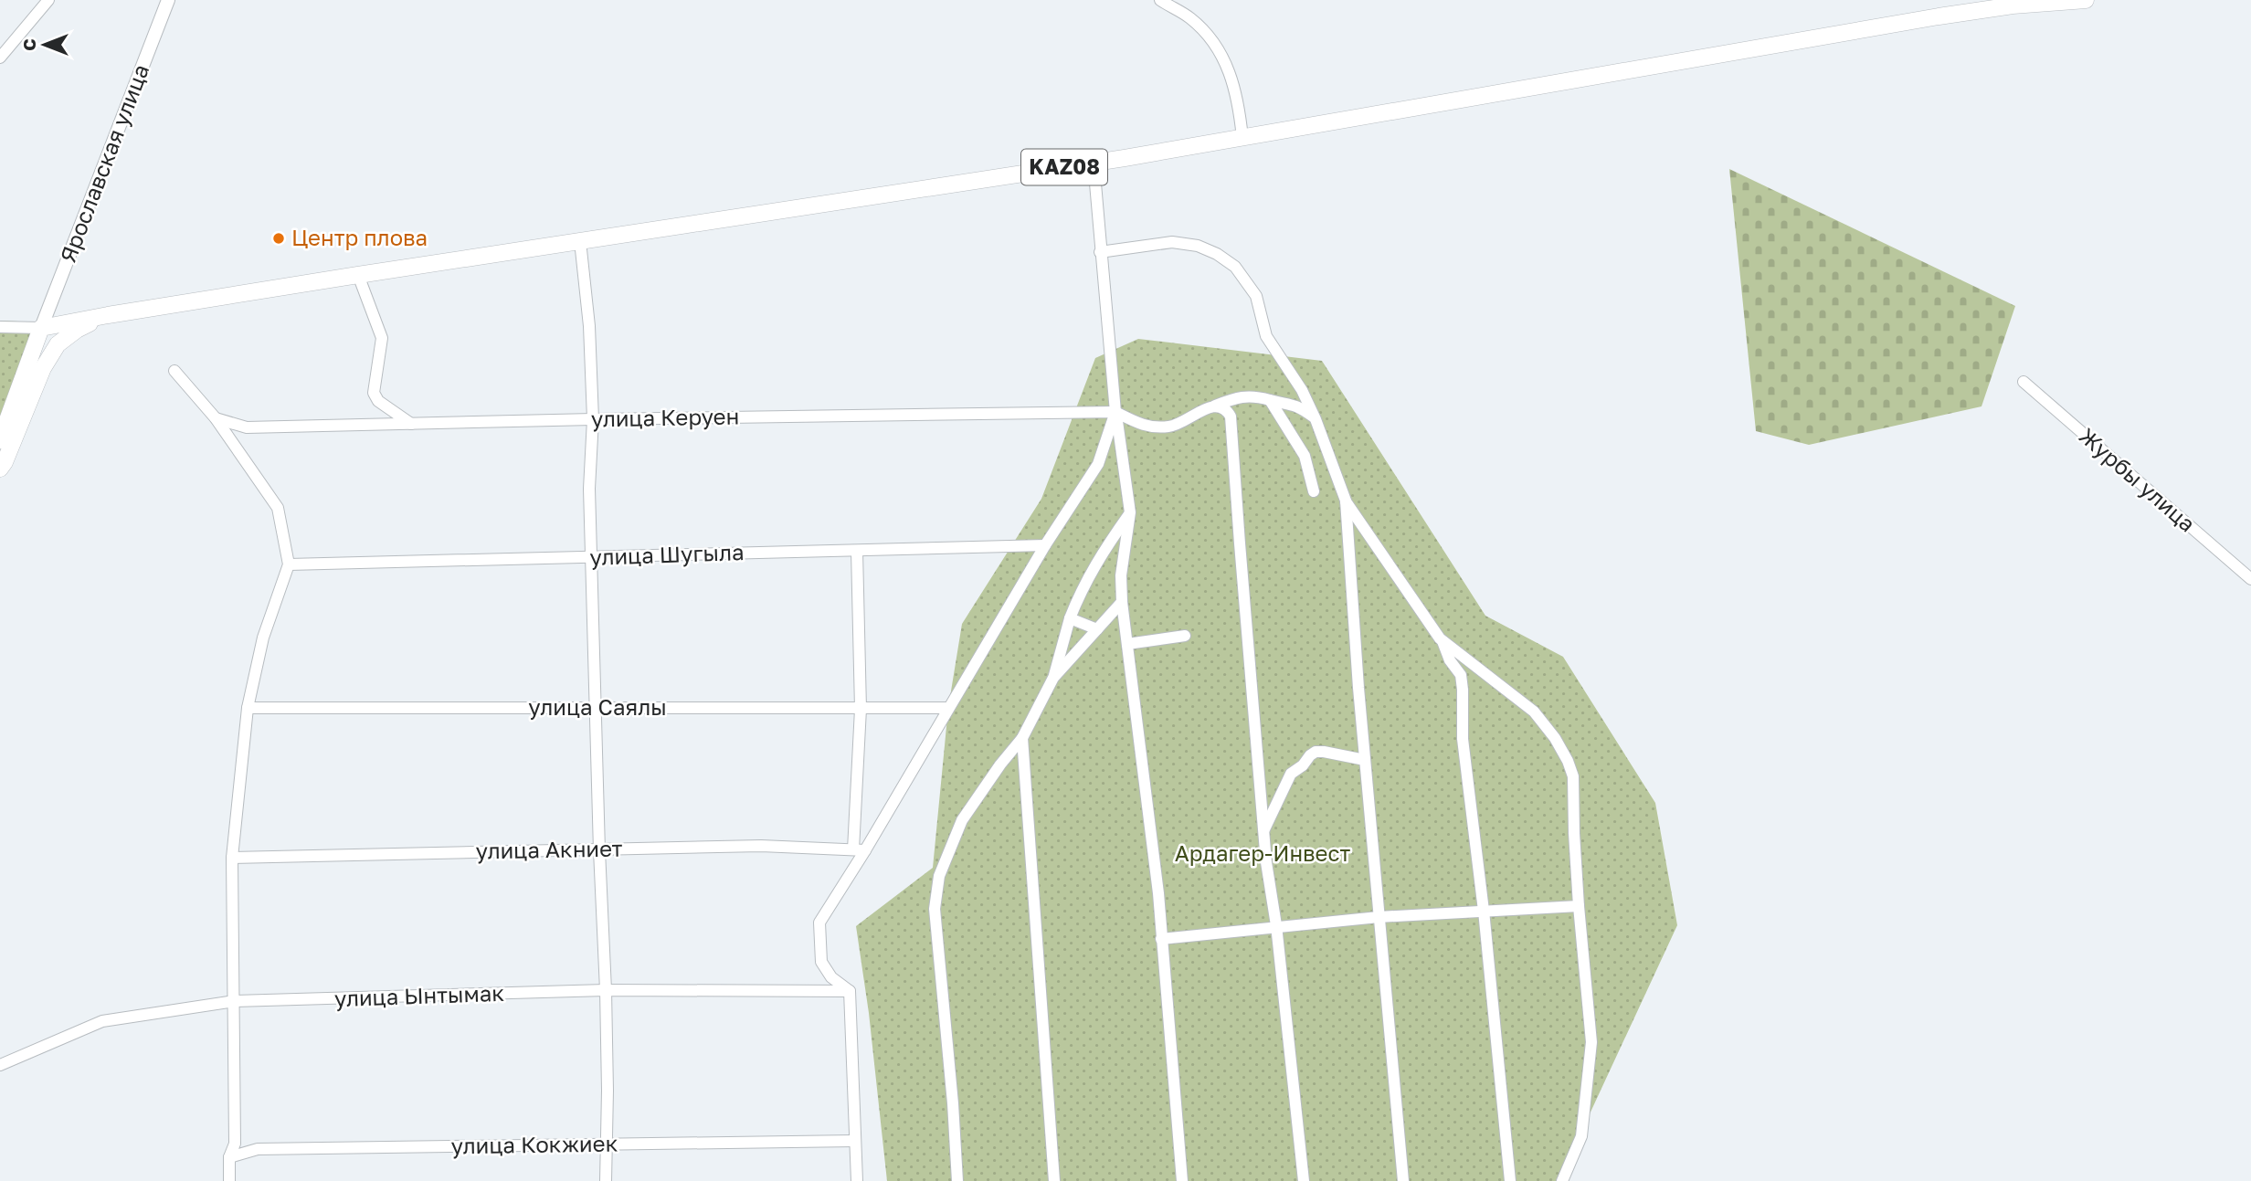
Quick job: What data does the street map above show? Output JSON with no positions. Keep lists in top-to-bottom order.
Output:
{
  "streets": {
    "highway": ["KAZ08"],
    "main road": ["Ярославская улица"],
    "street": [
      "улица Керуен",
      "Журбы улица",
      "улица Шугыла",
      "улица Саялы",
      "улица Акниет",
      "улица Ынтымак",
      "улица Кокжиек"
    ]
  },
  "crossings": [
    ["Ярославская улица", "KAZ08"]
  ],
  "parks": ["Ардагер-Инвест"],
  "places": ["Центр плова"],
  "north": "left"
}
